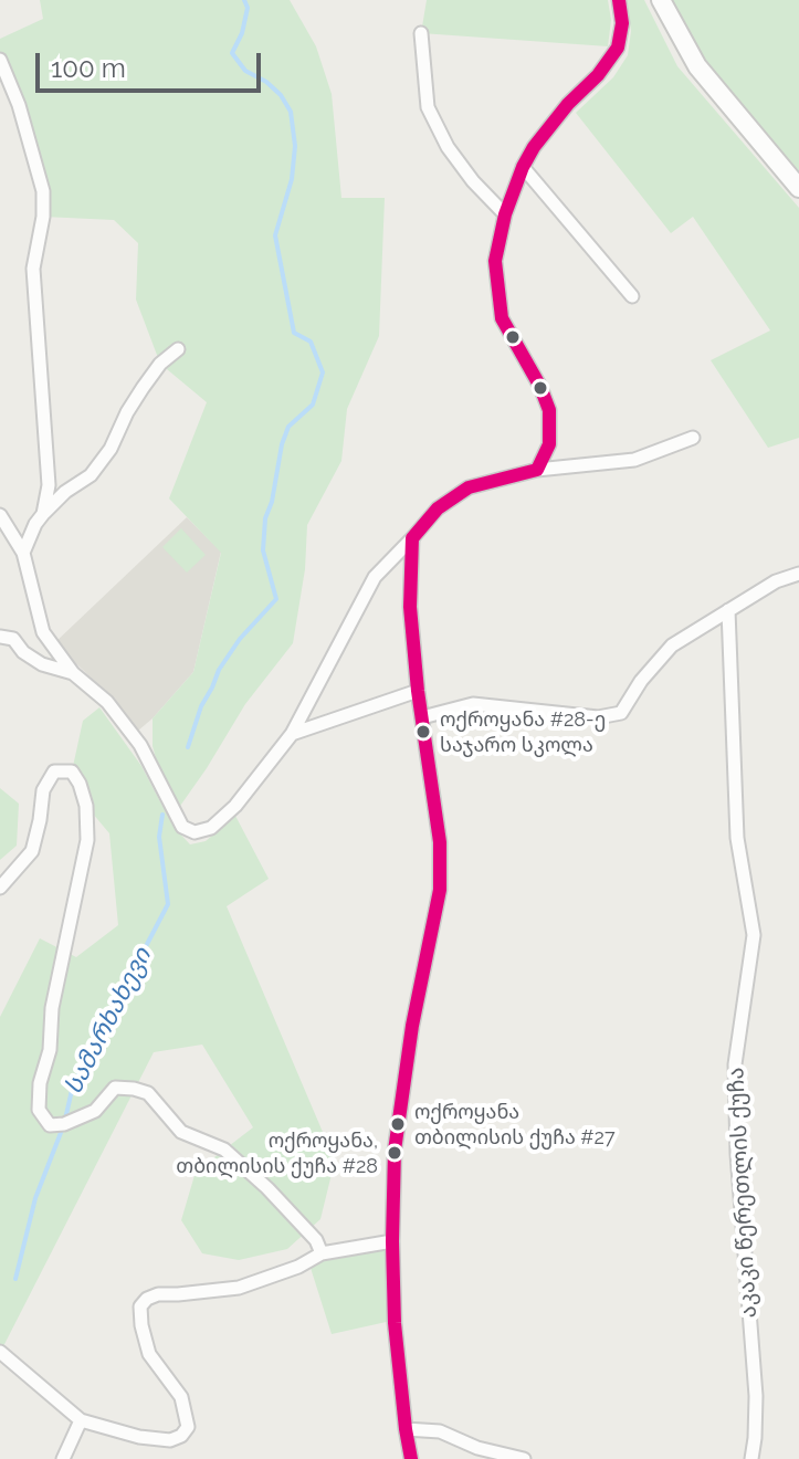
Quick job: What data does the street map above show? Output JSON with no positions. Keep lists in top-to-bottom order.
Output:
{
  "streets": {
    "street": ["აკაკი წერეთლის ქუჩა"]
  },
  "water": ["სამარხახევი"],
  "places": ["ოქროყანა #28-ე საჯარო სკოლა", "ოქროყანა თბილისის ქუჩა #27", "ოქროყანა, თბილისის ქუჩა #28"],
  "scale_bar": "100 m"
}
